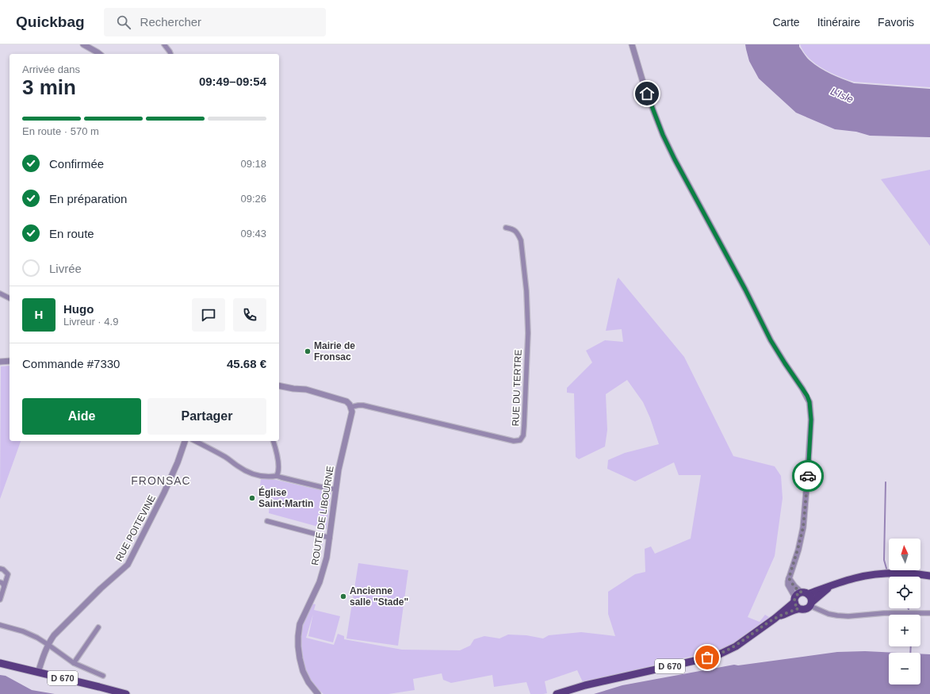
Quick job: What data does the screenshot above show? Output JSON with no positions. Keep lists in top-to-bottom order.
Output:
{
  "streets": {
    "main road": ["D 670"],
    "street": ["RUE DU TERTRE", "ROUTE DE LIBOURNE", "RUE POITEVINE"]
  },
  "crossings": [
    ["RUE DU TERTRE", "ROUTE DE LIBOURNE"],
    ["RUE POITEVINE", "D 670"]
  ],
  "districts": ["FRONSAC"],
  "water": ["L'Isle"],
  "places": ["Mairie de Fronsac", "Église Saint-Martin", "Ancienne salle \"Stade\""],
  "north": "top",
  "page": {
    "header": "Quickbag",
    "search": "Rechercher",
    "nav": ["Carte", "Itinéraire", "Favoris"],
    "heading": ["3 min", "Arrivée dans", "09:49–09:54"],
    "panel": [
      "Hugo",
      "Livreur · 4.9",
      "Commande #7330",
      "45.68 €"
    ],
    "bar": "En route · 570 m",
    "list": [
      ["Confirmée", "09:18"],
      ["En préparation", "09:26"],
      ["En route", "09:43"],
      "Livrée"
    ],
    "round": "H",
    "buttons": ["Aide", "Partager"],
    "map_buttons": ["+", "−"]
  }
}
